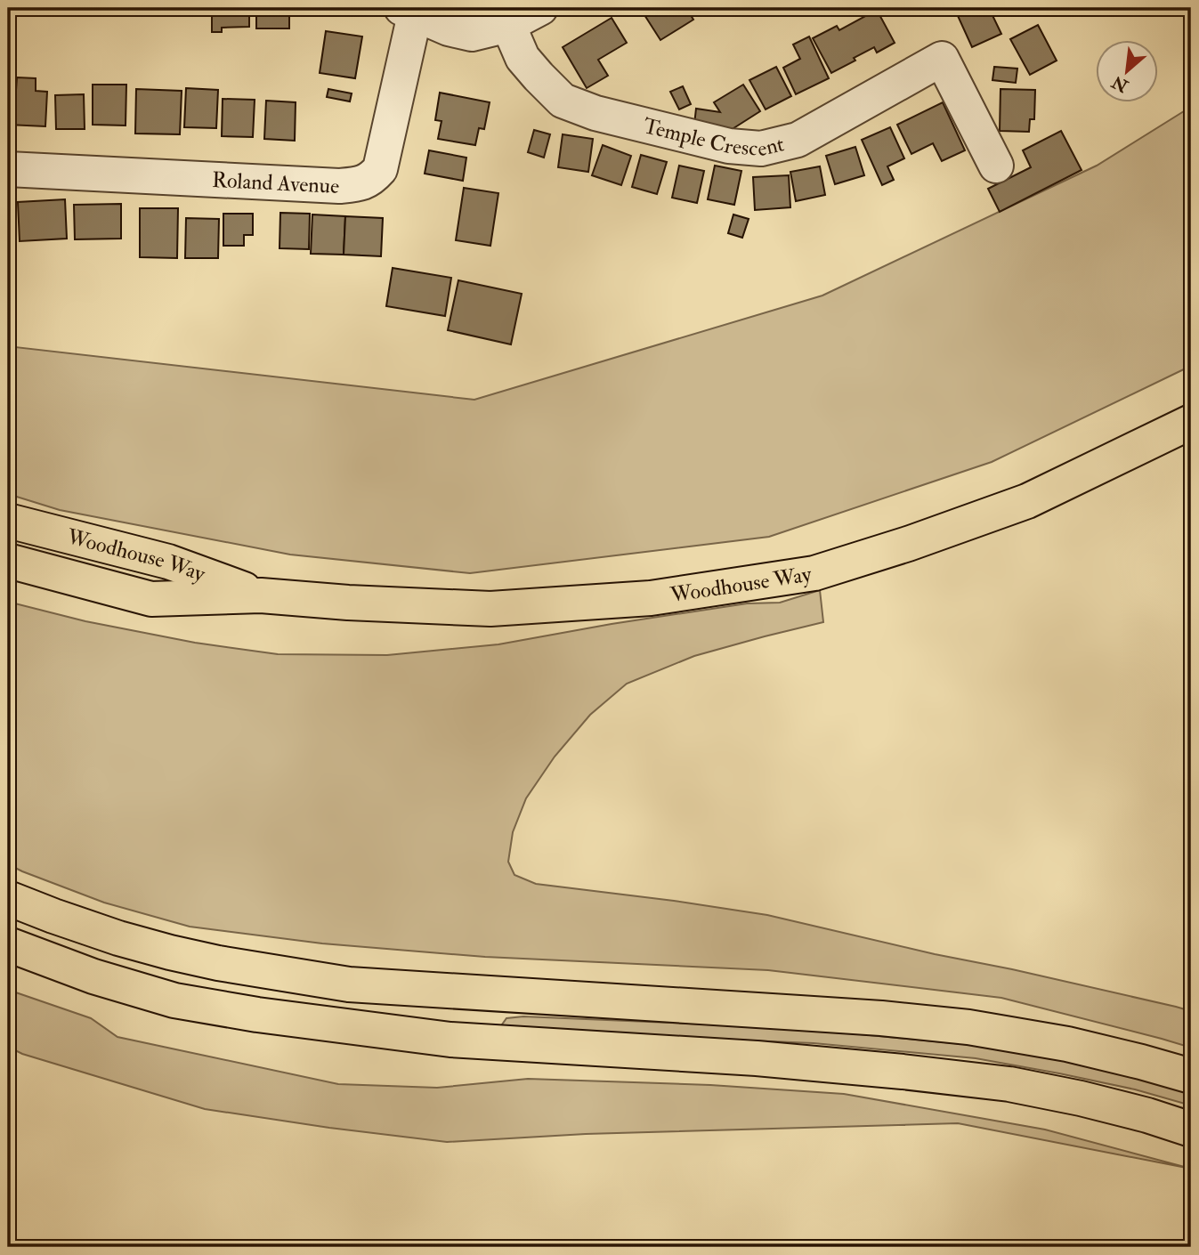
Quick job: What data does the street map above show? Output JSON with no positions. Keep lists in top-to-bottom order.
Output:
{
  "streets": {
    "main road": ["Woodhouse Way"],
    "street": ["Temple Crescent", "Roland Avenue"]
  },
  "north": "bottom left"
}
